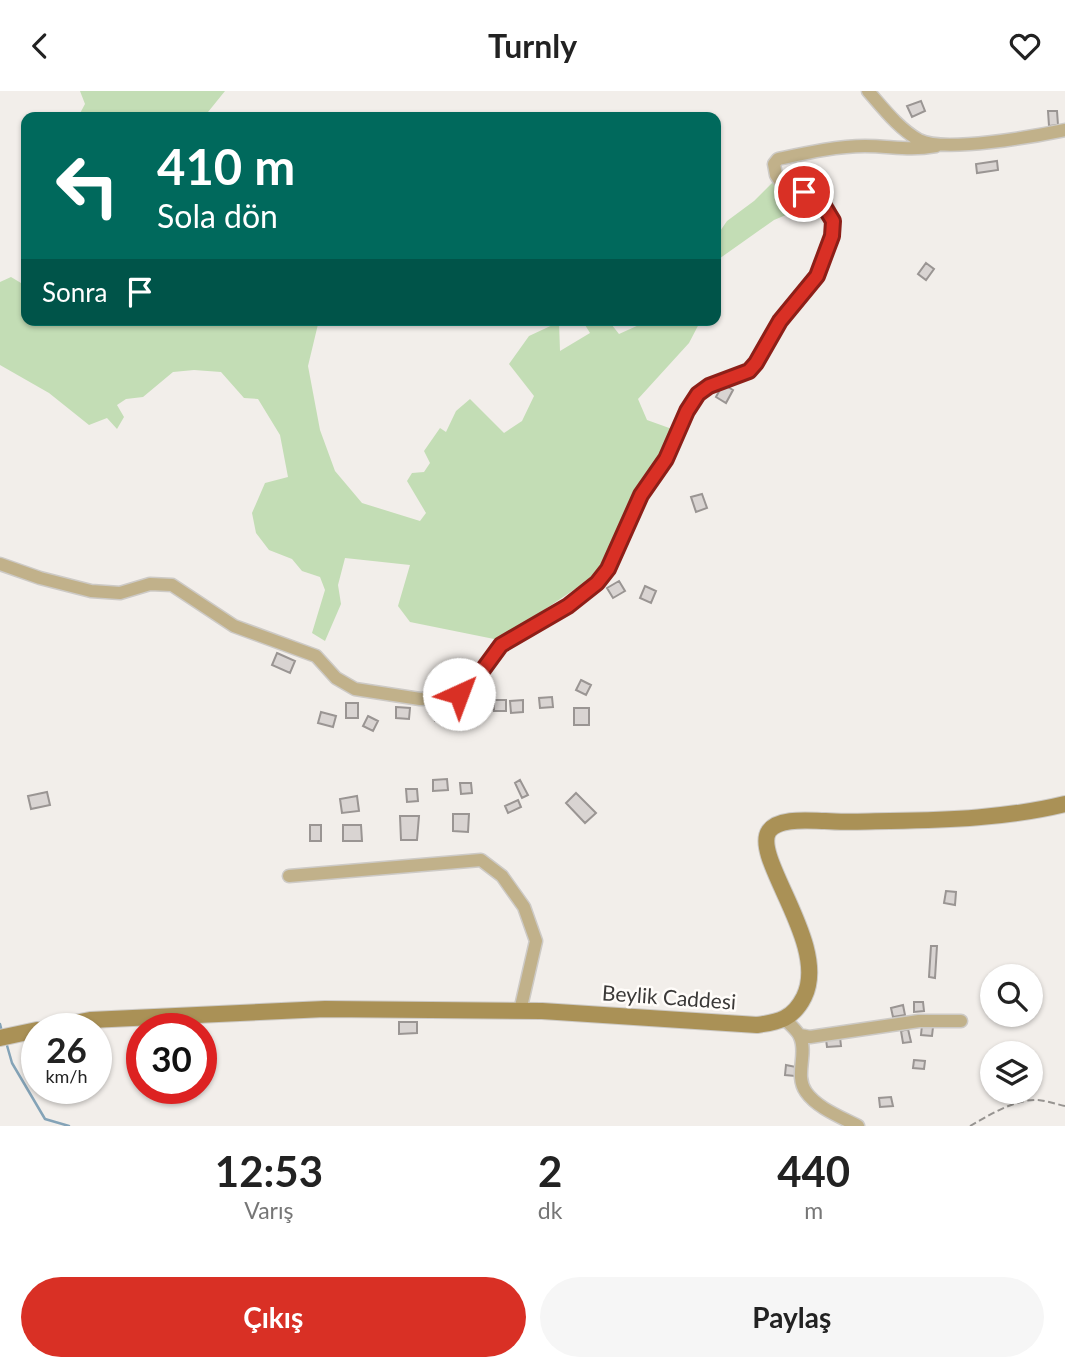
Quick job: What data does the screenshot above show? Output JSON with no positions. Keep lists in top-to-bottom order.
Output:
{
  "streets": {
    "street": ["Beylik Caddesi"]
  },
  "page": {
    "header": "Turnly",
    "turn": ["410 m", "Sola dön"],
    "then": "Sonra",
    "speed": "26 km/h",
    "limit": "30",
    "eta": [
      "12:53",
      "Varış",
      "2",
      "dk",
      "440",
      "m"
    ],
    "buttons": ["Çıkış", "Paylaş"]
  }
}
